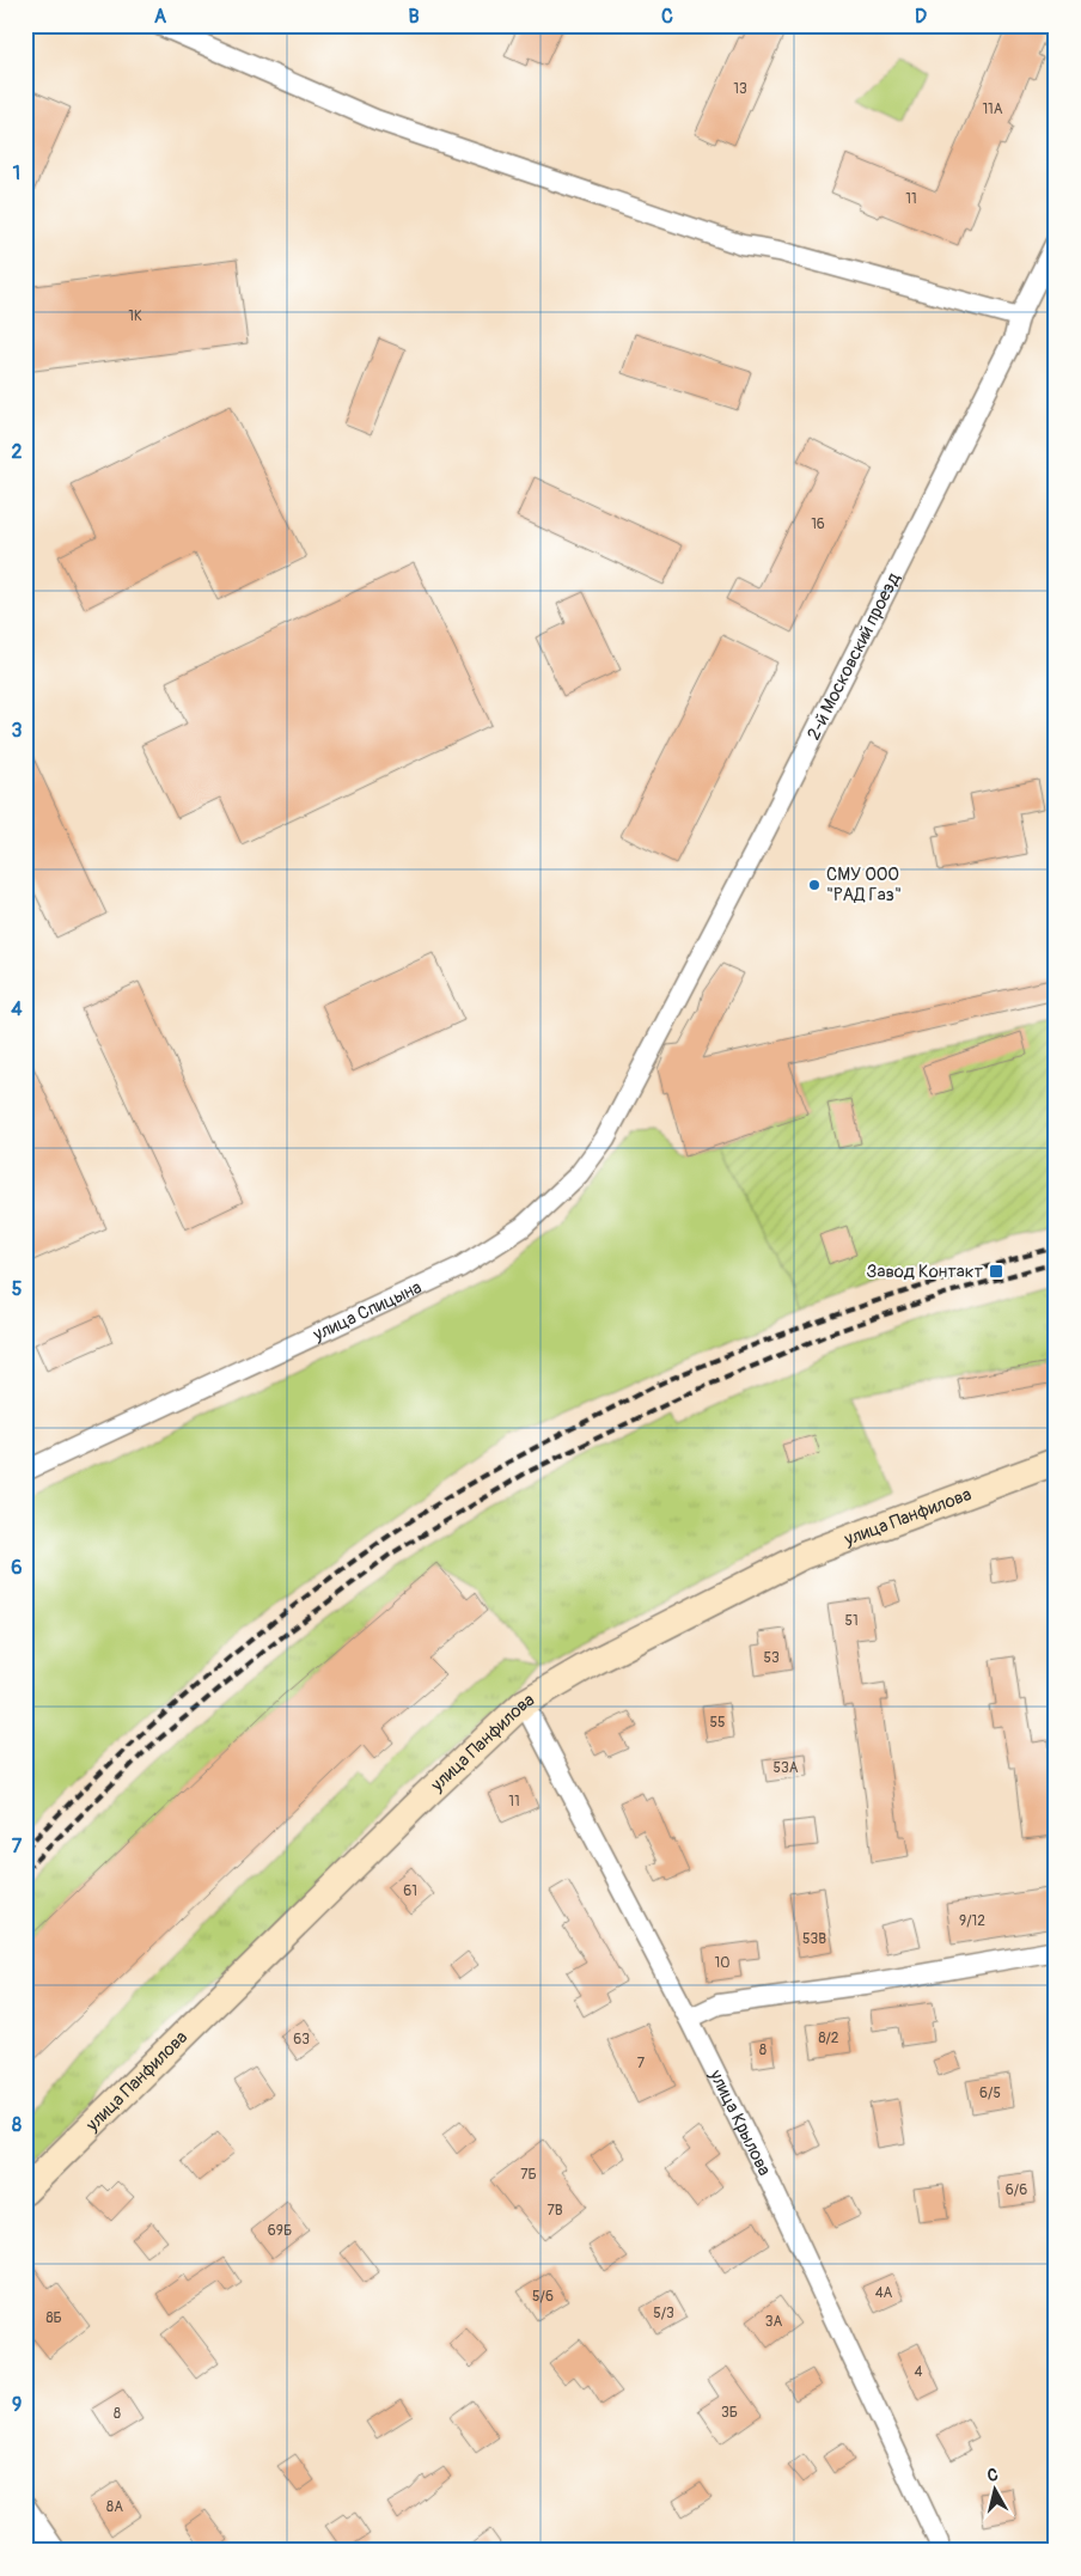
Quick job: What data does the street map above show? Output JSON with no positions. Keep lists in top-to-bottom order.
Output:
{
  "streets": {
    "main road": ["улица Панфилова"],
    "street": ["2-й Московский проезд", "улица Спицына", "улица Крылова"]
  },
  "crossings": [
    ["2-й Московский проезд", "улица Спицына"],
    ["улица Панфилова", "улица Крылова"]
  ],
  "places": {
    "other": ["СМУ ООО \"РАД Газ\""],
    "transit": ["Завод Контакт"]
  },
  "house_numbers": [
    "13",
    "11А",
    "11",
    "1К",
    "16",
    "51",
    "53",
    "55",
    "53А",
    "11",
    "61",
    "9/12",
    "53В",
    "10",
    "8/2",
    "63",
    "8",
    "7",
    "6/5",
    "7Б",
    "6/6",
    "7В",
    "69Б",
    "4А",
    "5/6",
    "5/3",
    "8Б",
    "3А",
    "4",
    "3Б",
    "8",
    "8А"
  ],
  "north": "top",
  "grid": {
    "columns": [
      "A",
      "B",
      "C",
      "D"
    ],
    "rows": [
      "1",
      "2",
      "3",
      "4",
      "5",
      "6",
      "7",
      "8",
      "9"
    ]
  }
}
